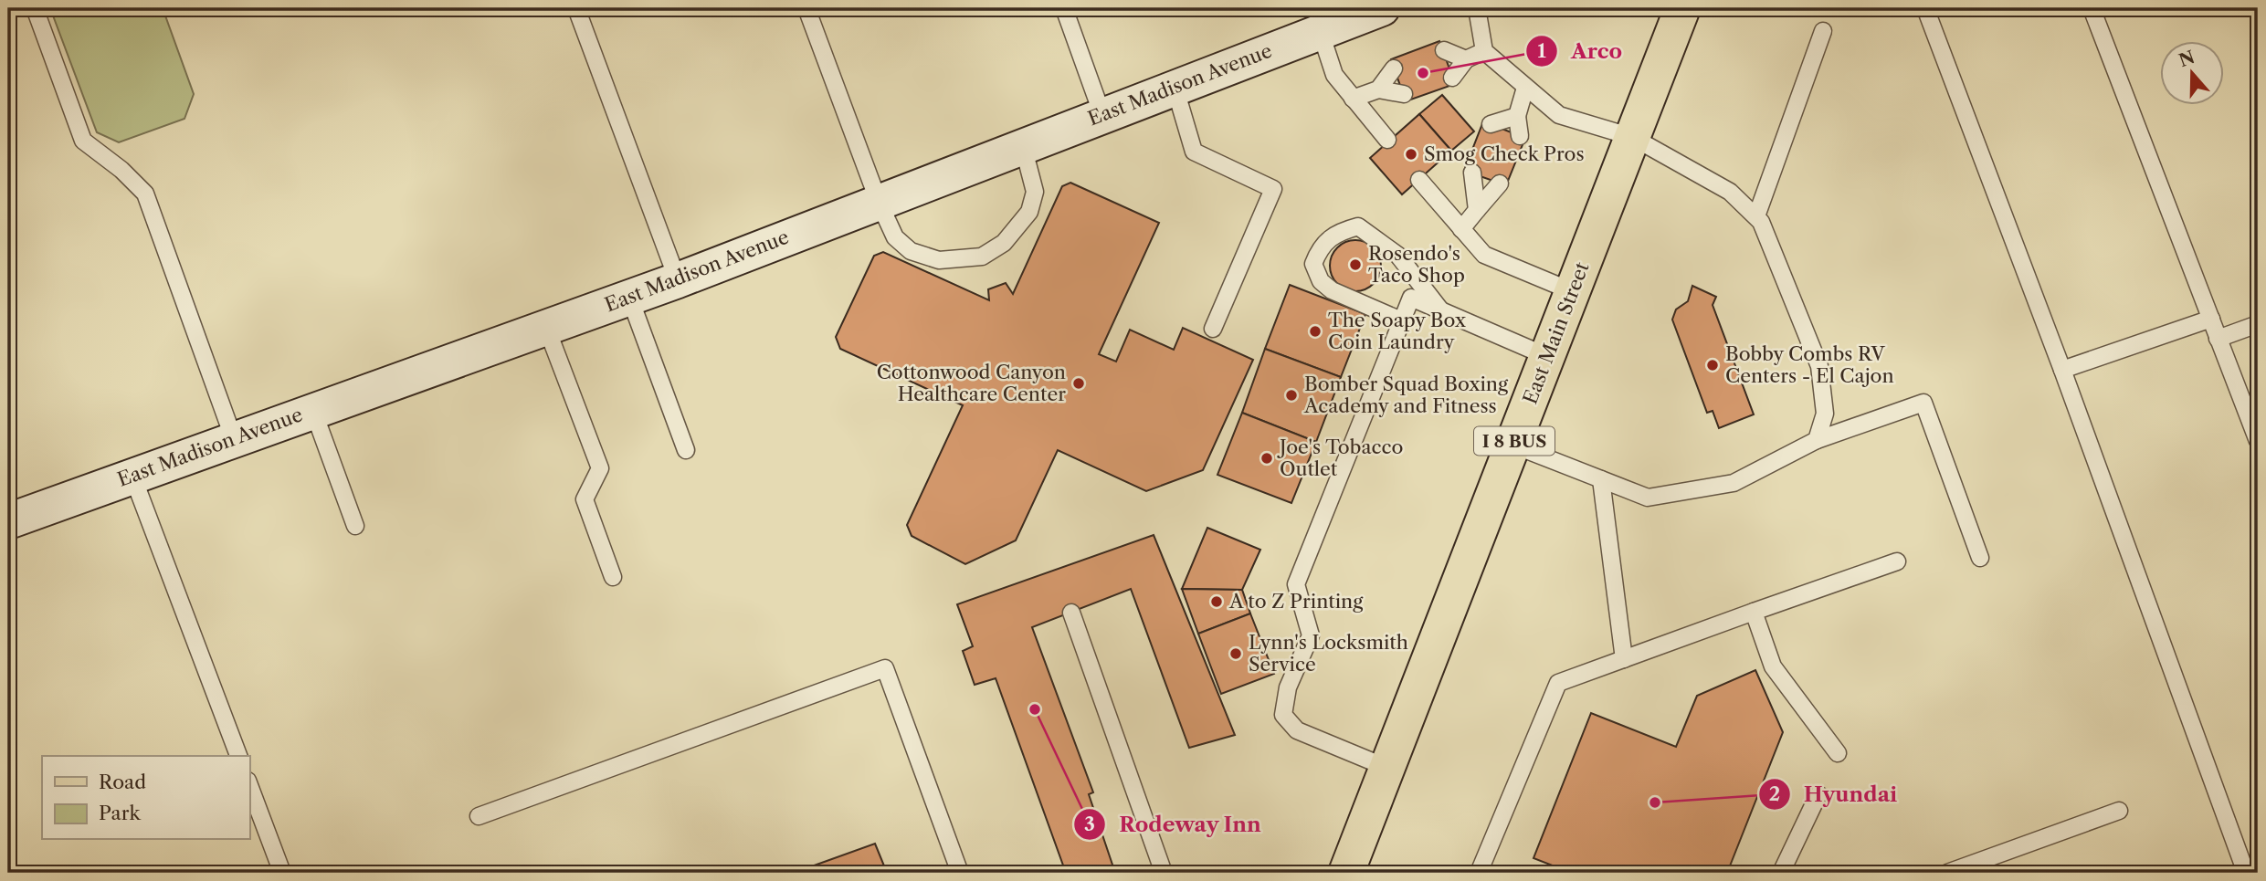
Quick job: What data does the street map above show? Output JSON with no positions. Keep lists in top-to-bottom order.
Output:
{
  "streets": {
    "main road": ["East Main Street", "I 8 BUS"],
    "street": ["East Madison Avenue"]
  },
  "places": [
    "Arco",
    "Smog Check Pros",
    "Rosendo's Taco Shop",
    "The Soapy Box Coin Laundry",
    "Bobby Combs RV Centers - El Cajon",
    "Cottonwood Canyon Healthcare Center",
    "Bomber Squad Boxing Academy and Fitness",
    "Joe's Tobacco Outlet",
    "A to Z Printing",
    "Lynn's Locksmith Service",
    "Rodeway Inn",
    "Hyundai"
  ],
  "legend": ["Road", "Park"],
  "north": "top"
}
